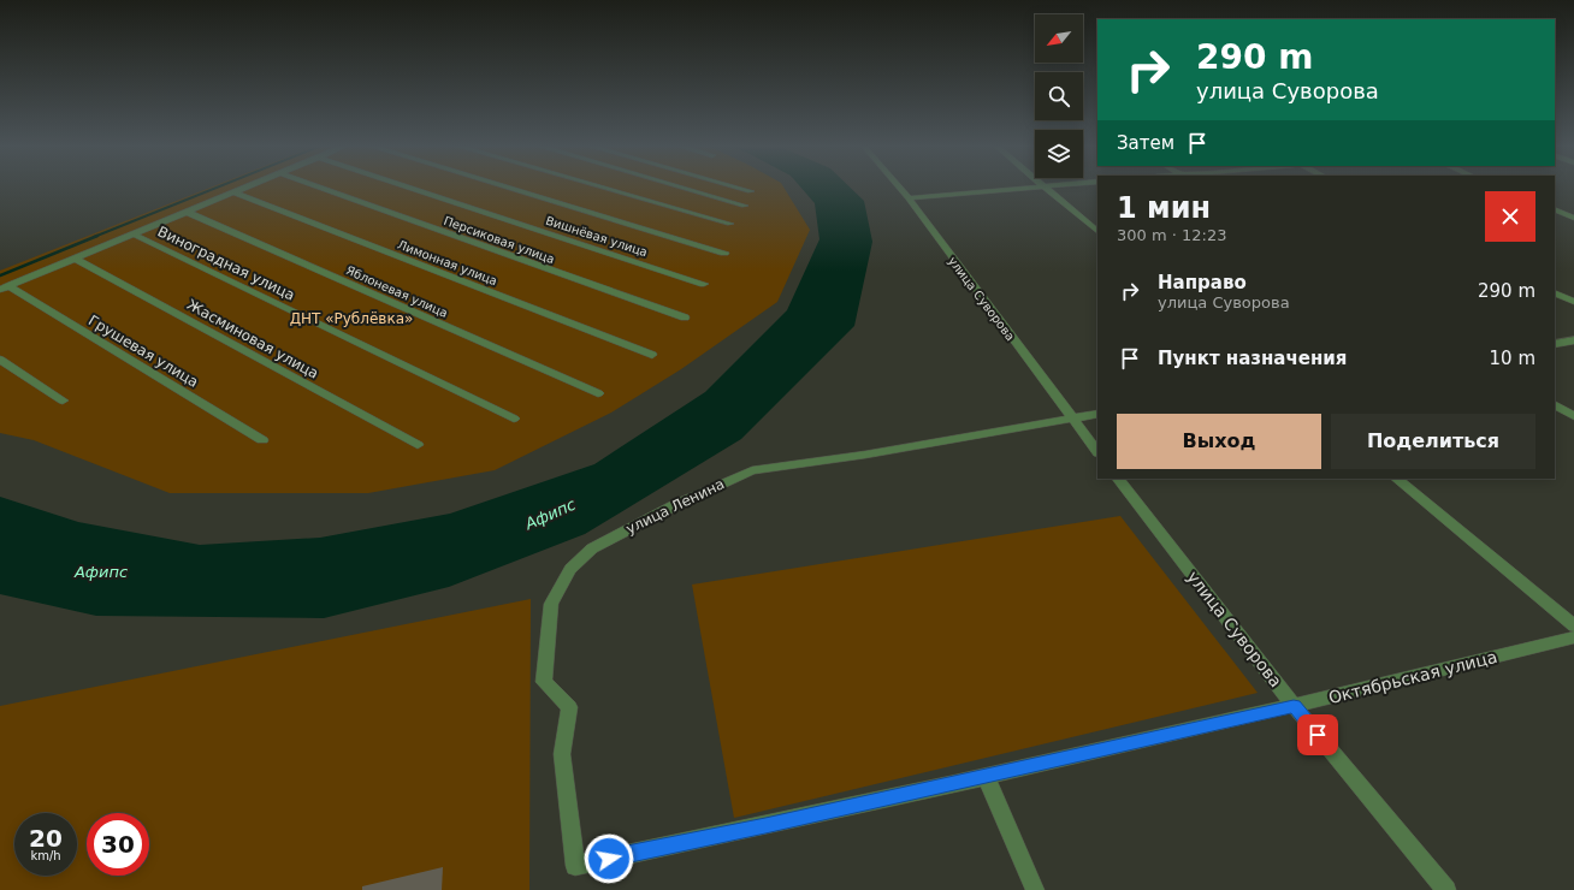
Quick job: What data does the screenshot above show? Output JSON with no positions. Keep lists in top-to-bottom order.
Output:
{
  "streets": {
    "street": [
      "Вишнёвая улица",
      "Персиковая улица",
      "Лимонная улица",
      "Виноградная улица",
      "Яблоневая улица",
      "улица Суворова",
      "Жасминовая улица",
      "Грушевая улица",
      "улица Ленина",
      "Октябрьская улица"
    ]
  },
  "crossings": [
    ["улица Суворова", "улица Ленина"],
    ["улица Суворова", "Октябрьская улица"],
    ["улица Ленина", "Октябрьская улица"]
  ],
  "water": ["Афипс"],
  "parks": ["ДНТ «Рублёвка»"],
  "north": "bottom left",
  "page": {
    "turn": ["290 m", "улица Суворова"],
    "then": "Затем",
    "heading": ["1 мин", "300 m · 12:23"],
    "list": [
      {
        "name": "Направо",
        "note": "улица Суворова",
        "value": "290 m"
      },
      {
        "name": "Пункт назначения",
        "value": "10 m"
      }
    ],
    "buttons": ["Выход", "Поделиться"],
    "speed": "20 km/h",
    "limit": "30"
  }
}
